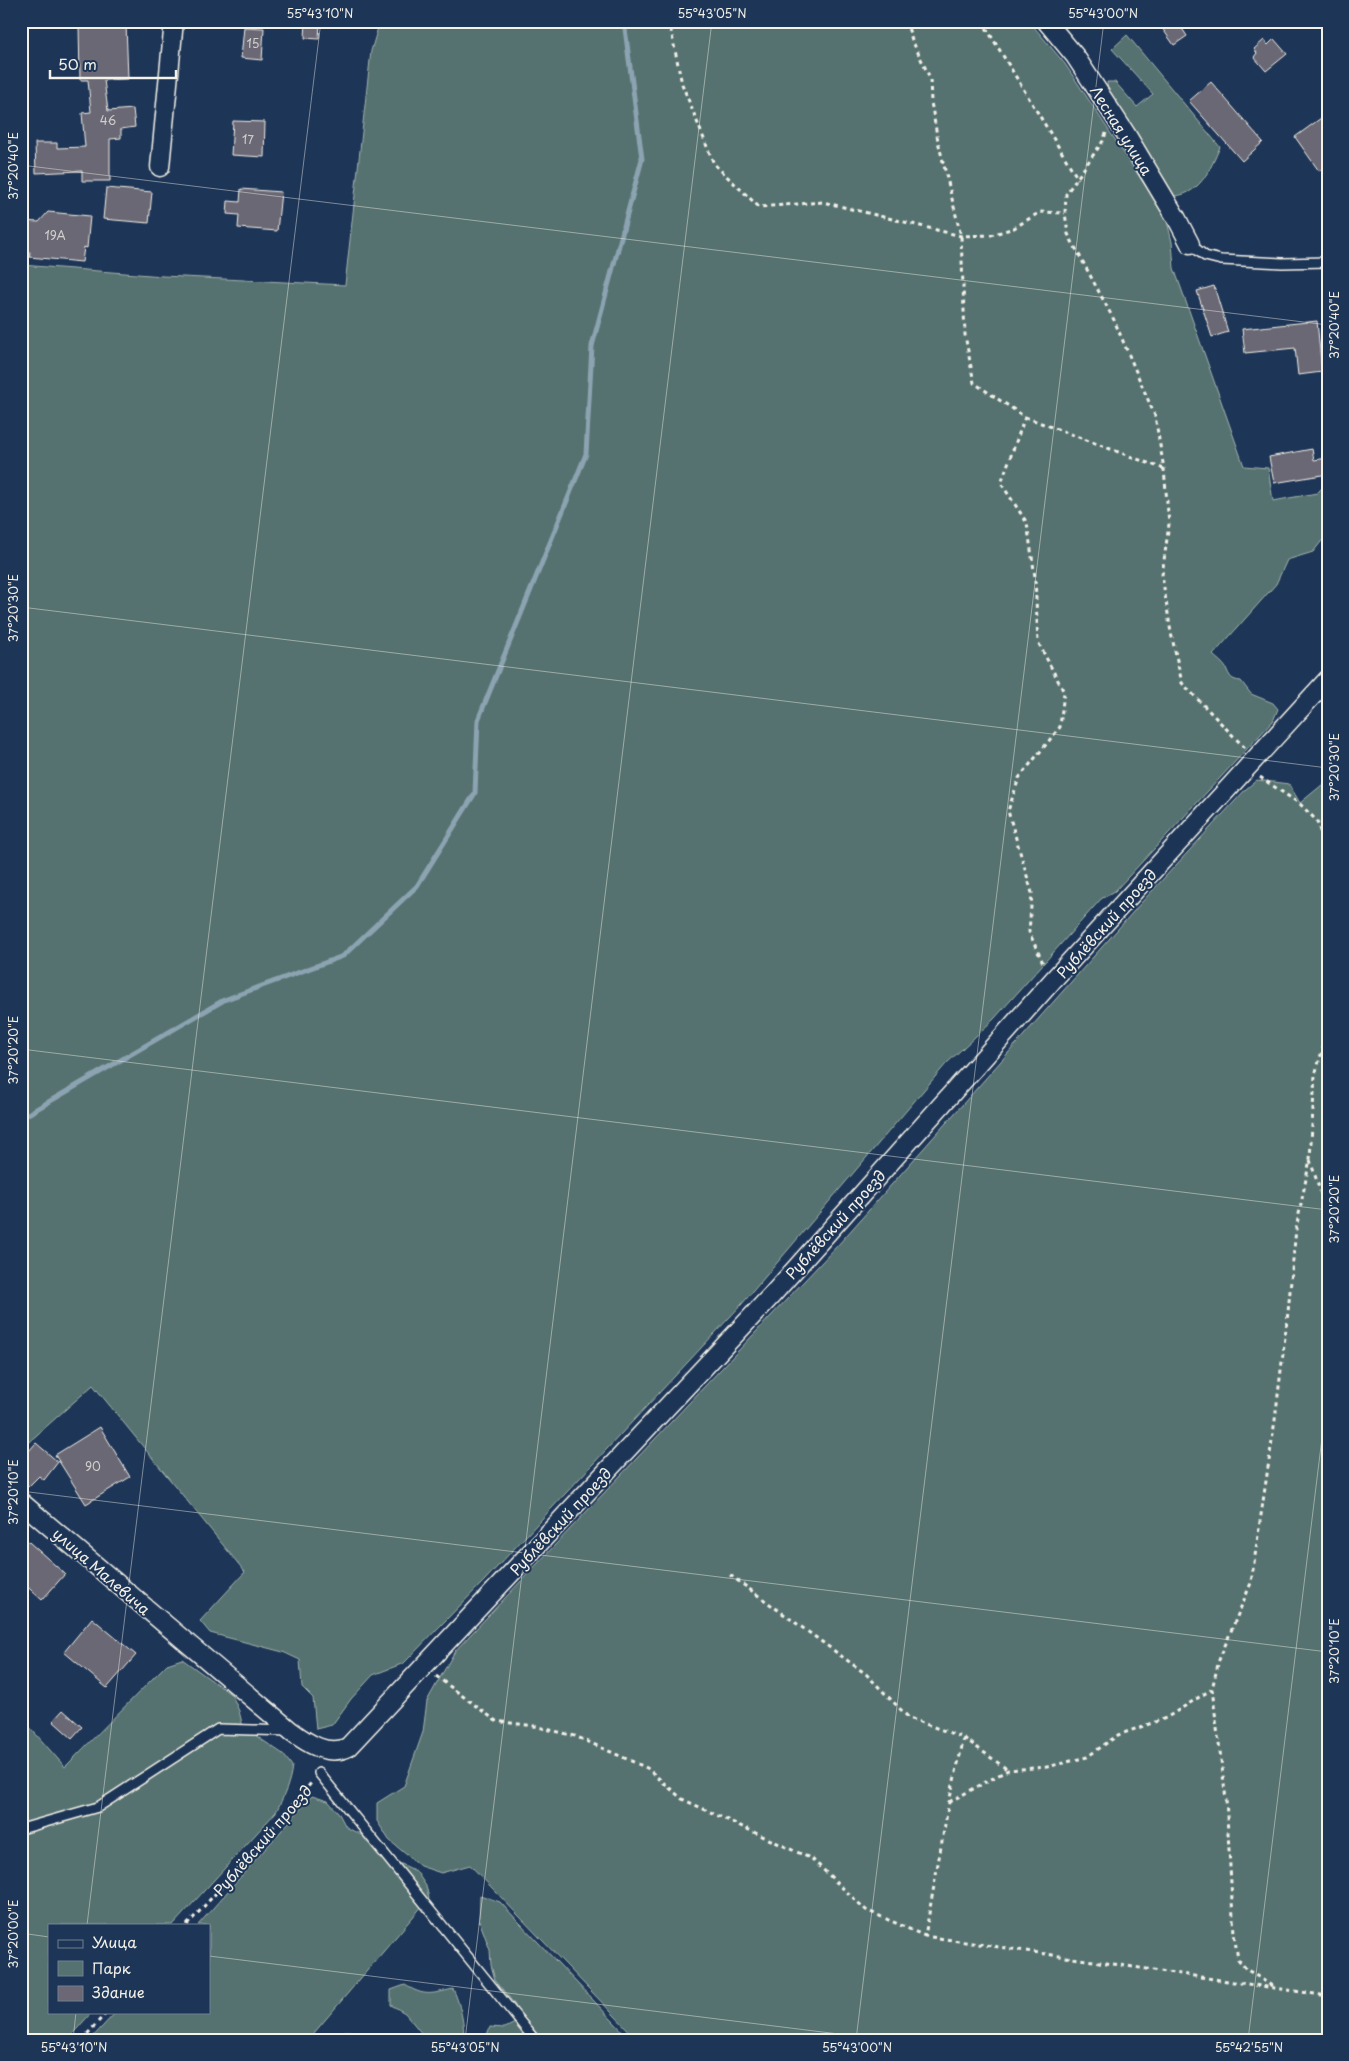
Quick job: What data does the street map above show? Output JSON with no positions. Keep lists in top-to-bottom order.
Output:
{
  "streets": {
    "street": ["Лесная улица", "Рублёвский проезд", "улица Малевича"]
  },
  "crossings": [
    ["Рублёвский проезд", "улица Малевича"]
  ],
  "house_numbers": [
    "15",
    "46",
    "17",
    "19А",
    "90"
  ],
  "legend": ["Улица", "Парк", "Здание"],
  "scale_bar": "50 m",
  "coordinates": [
    "55°43'10\"N",
    "55°43'05\"N",
    "55°43'00\"N",
    "37°20'40\"E",
    "37°20'30\"E",
    "37°20'20\"E",
    "37°20'10\"E",
    "37°20'00\"E",
    "55°42'55\"N"
  ]
}
